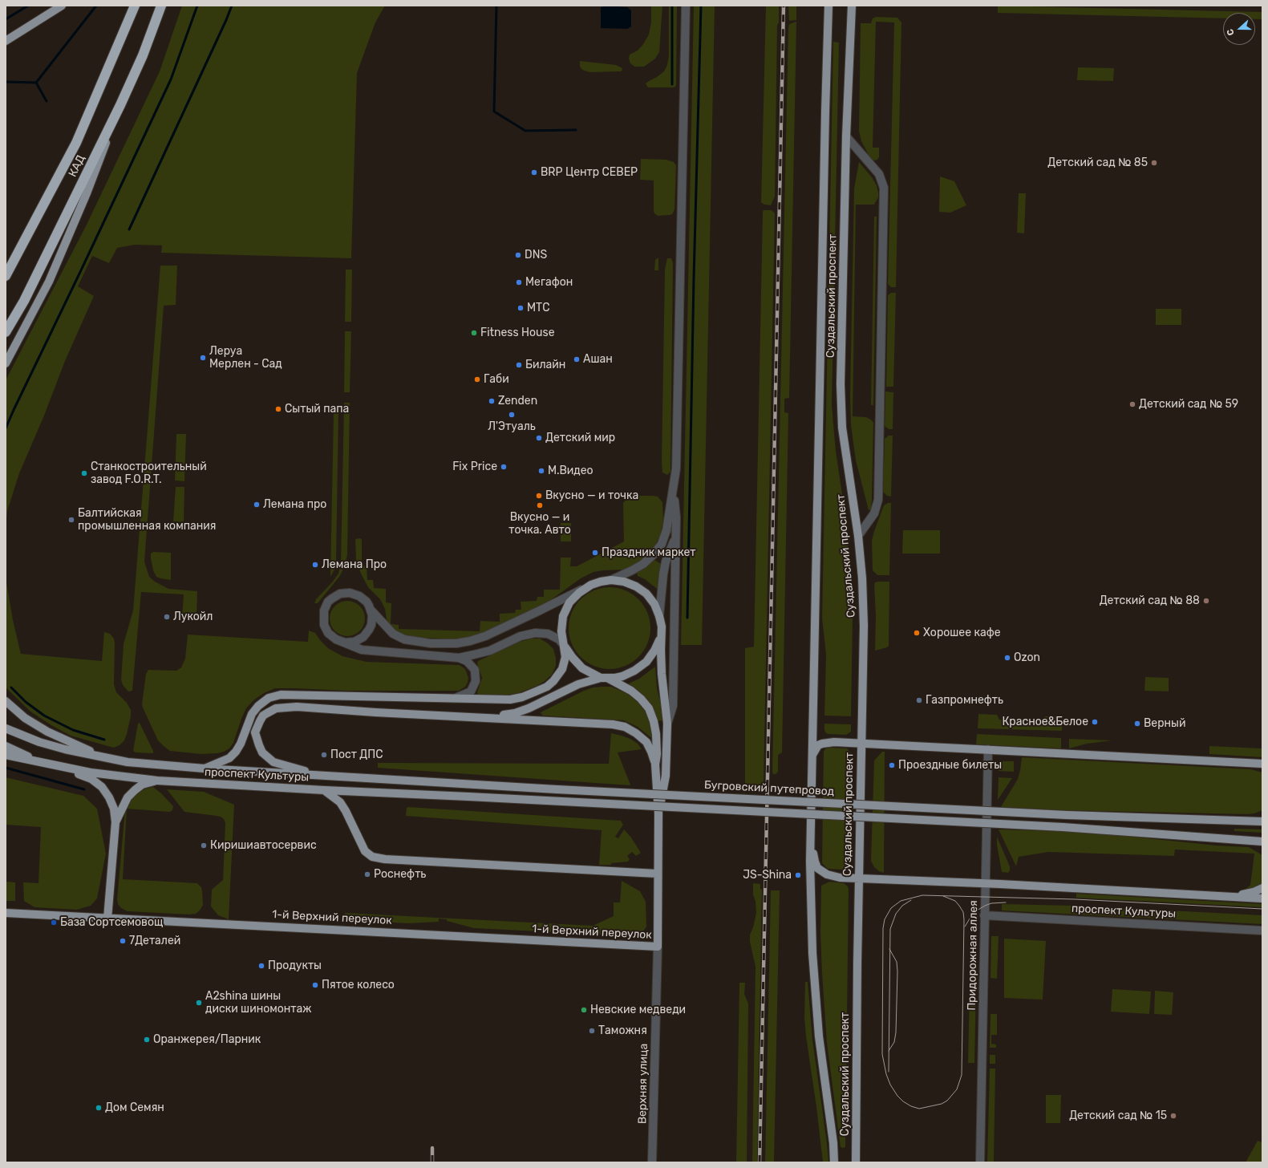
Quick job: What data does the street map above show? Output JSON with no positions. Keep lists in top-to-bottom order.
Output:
{
  "streets": {
    "highway": ["КАД"],
    "main road": [
      "Суздальский проспект",
      "проспект Культуры",
      "Бугровский путепровод",
      "1-й Верхний переулок",
      "Верхняя улица"
    ],
    "street": ["Придорожная аллея"]
  },
  "crossings": [
    ["проспект Культуры", "Бугровский путепровод"],
    ["проспект Культуры", "Придорожная аллея"],
    ["1-й Верхний переулок", "Верхняя улица"]
  ],
  "places": [
    "Детский сад № 85",
    "BRP Центр СЕВЕР",
    "DNS",
    "Мегафон",
    "МТС",
    "Fitness House",
    "Леруа Мерлен - Сад",
    "Ашан",
    "Билайн",
    "Габи",
    "Zenden",
    "Детский сад № 59",
    "Сытый папа",
    "Л'Этуаль",
    "Детский мир",
    "Fix Price",
    "М.Видео",
    "Станкостроительный завод F.O.R.T.",
    "Вкусно — и точка",
    "Лемана про",
    "Вкусно — и точка. Авто",
    "Балтийская промышленная компания",
    "Праздник маркет",
    "Лемана Про",
    "Детский сад № 88",
    "Лукойл",
    "Хорошее кафе",
    "Ozon",
    "Газпромнефть",
    "Красное&Белое",
    "Верный",
    "Пост ДПС",
    "Проездные билеты",
    "Киришиавтосервис",
    "Роснефть",
    "JS-Shina",
    "База Сортсемовощ",
    "7Деталей",
    "Продукты",
    "Пятое колесо",
    "A2shina шины диски шиномонтаж",
    "Невские медведи",
    "Таможня",
    "Оранжерея/Парник",
    "Дом Семян",
    "Детский сад № 15"
  ],
  "north": "left"
}
